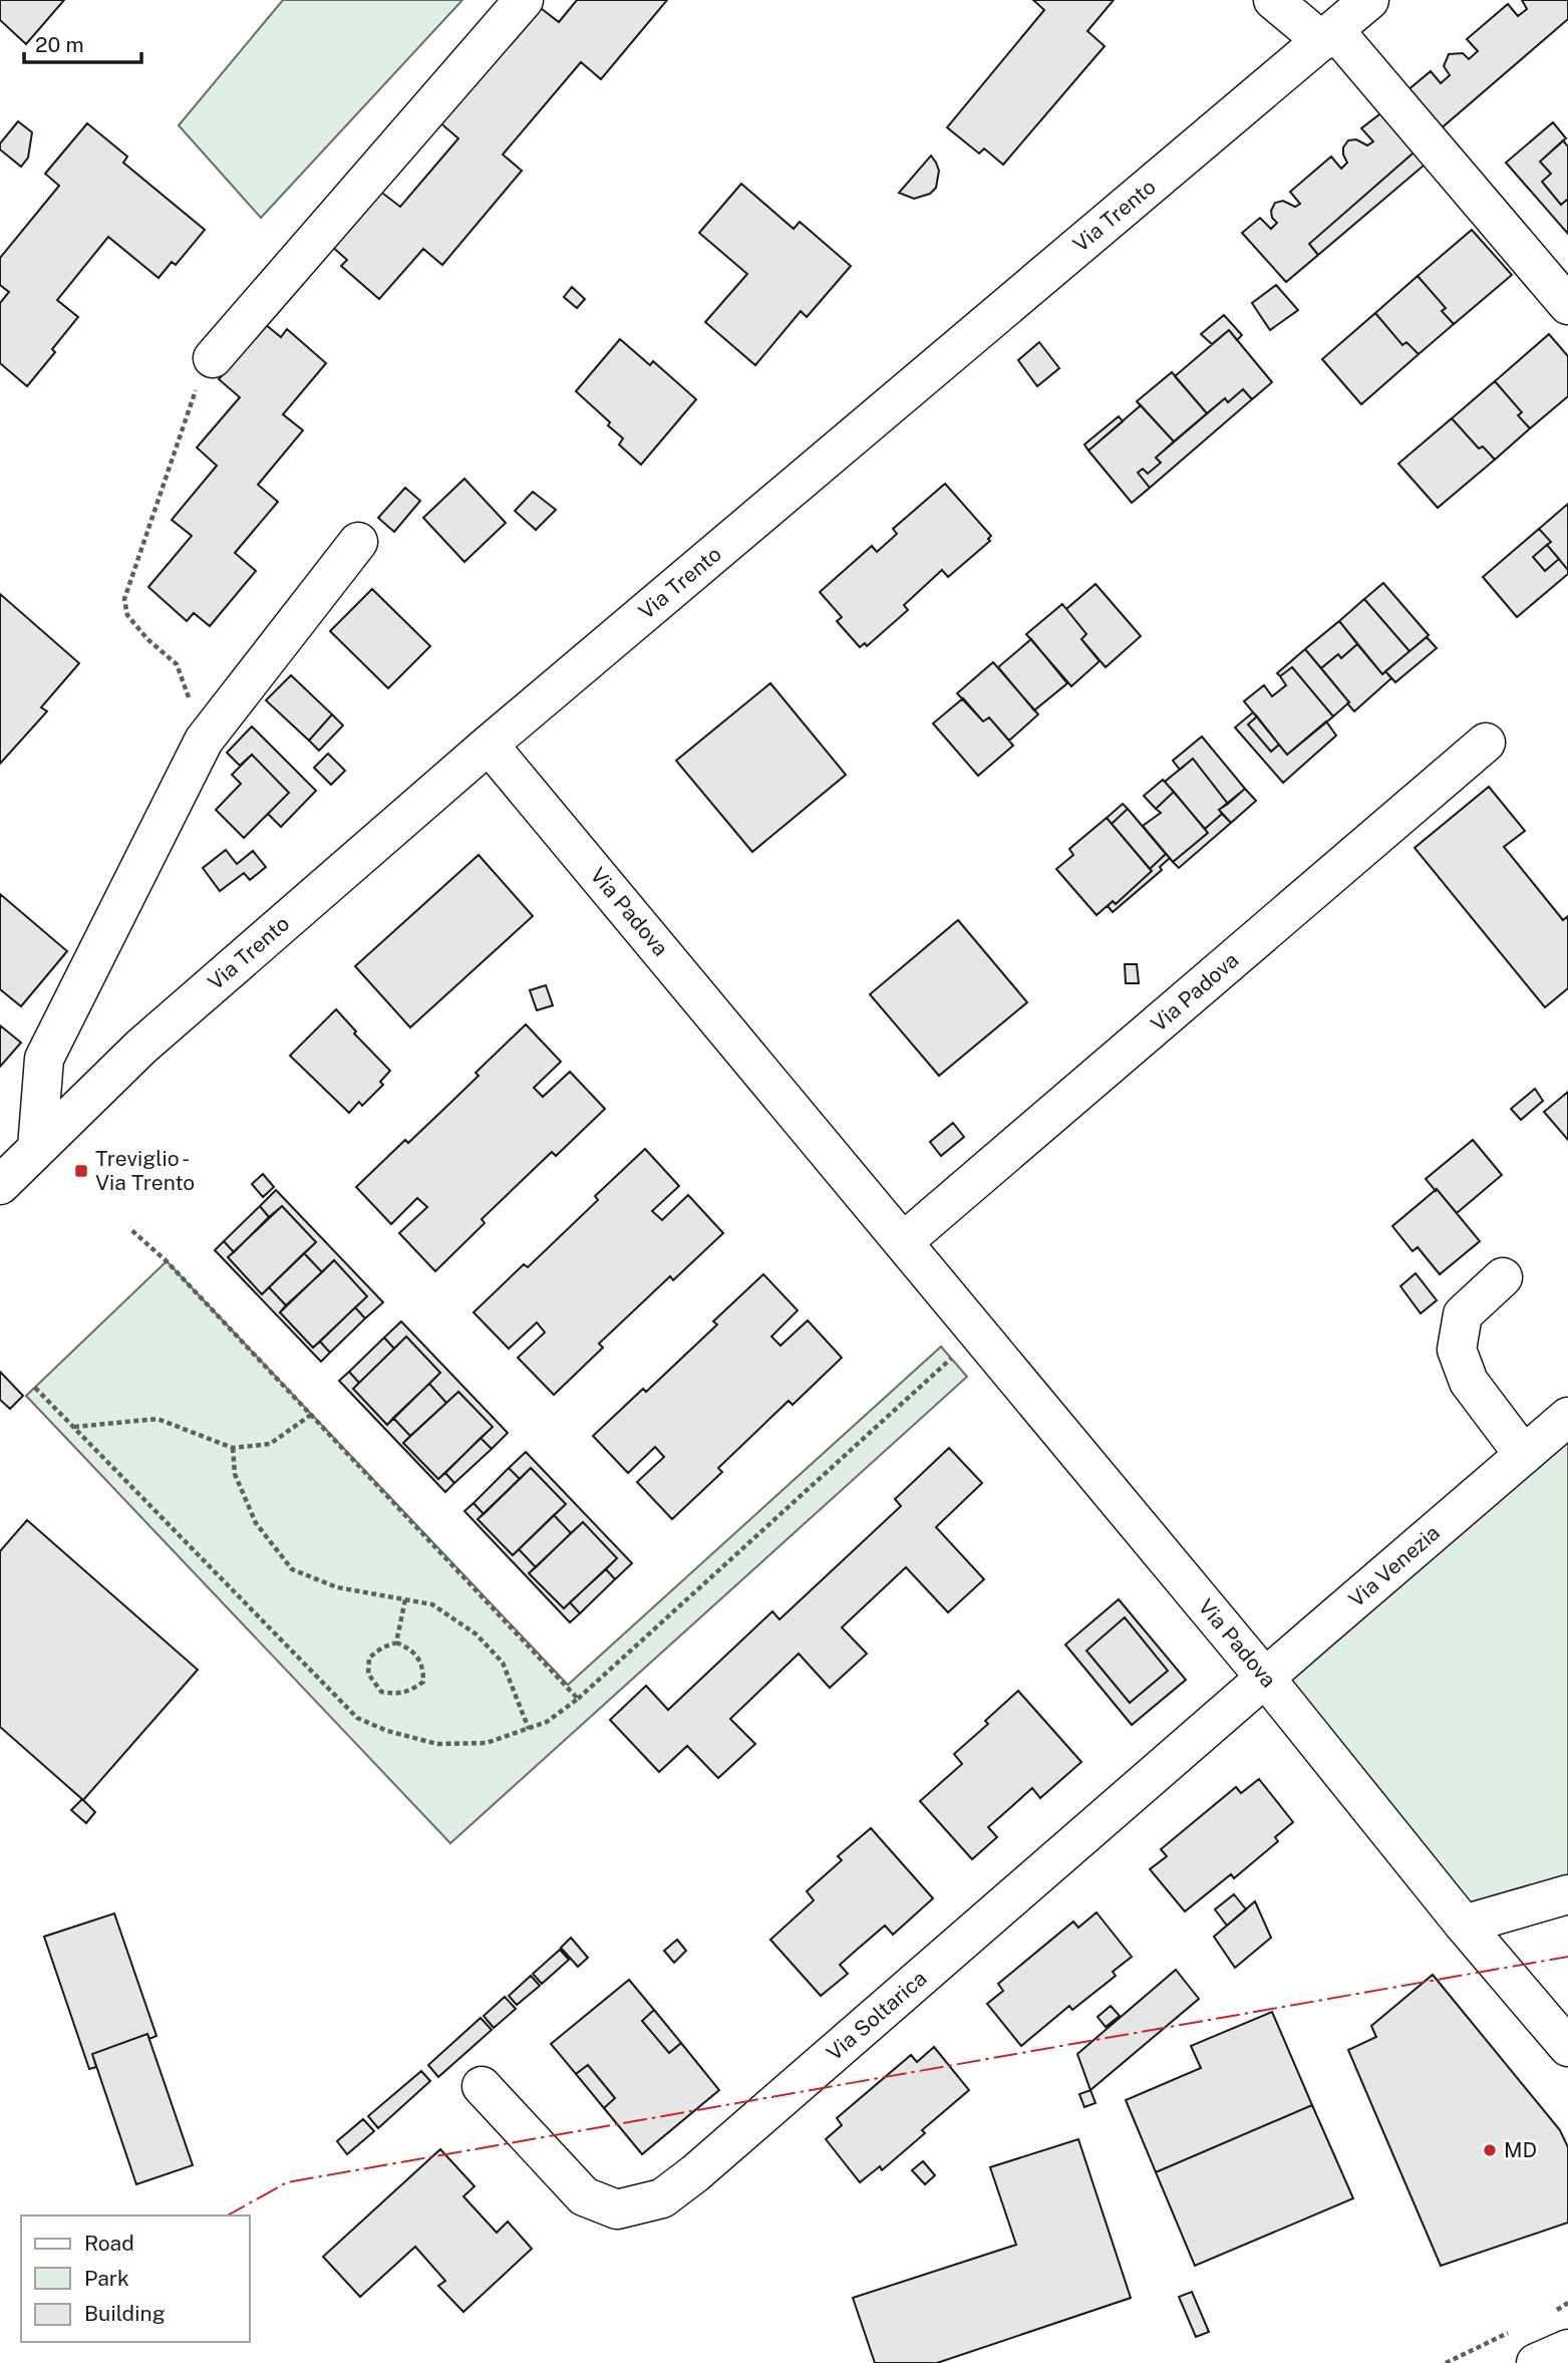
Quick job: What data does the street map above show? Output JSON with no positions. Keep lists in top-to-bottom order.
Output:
{
  "streets": {
    "street": [
      "Via Trento",
      "Via Padova",
      "Via Venezia",
      "Via Soltarica"
    ]
  },
  "crossings": [
    ["Via Trento", "Via Padova"],
    ["Via Padova", "Via Venezia"],
    ["Via Padova", "Via Soltarica"],
    ["Via Venezia", "Via Soltarica"]
  ],
  "places": {
    "transit": ["Treviglio - Via Trento"],
    "other": ["MD"]
  },
  "legend": ["Road", "Park", "Building"],
  "scale_bar": "20 m"
}
